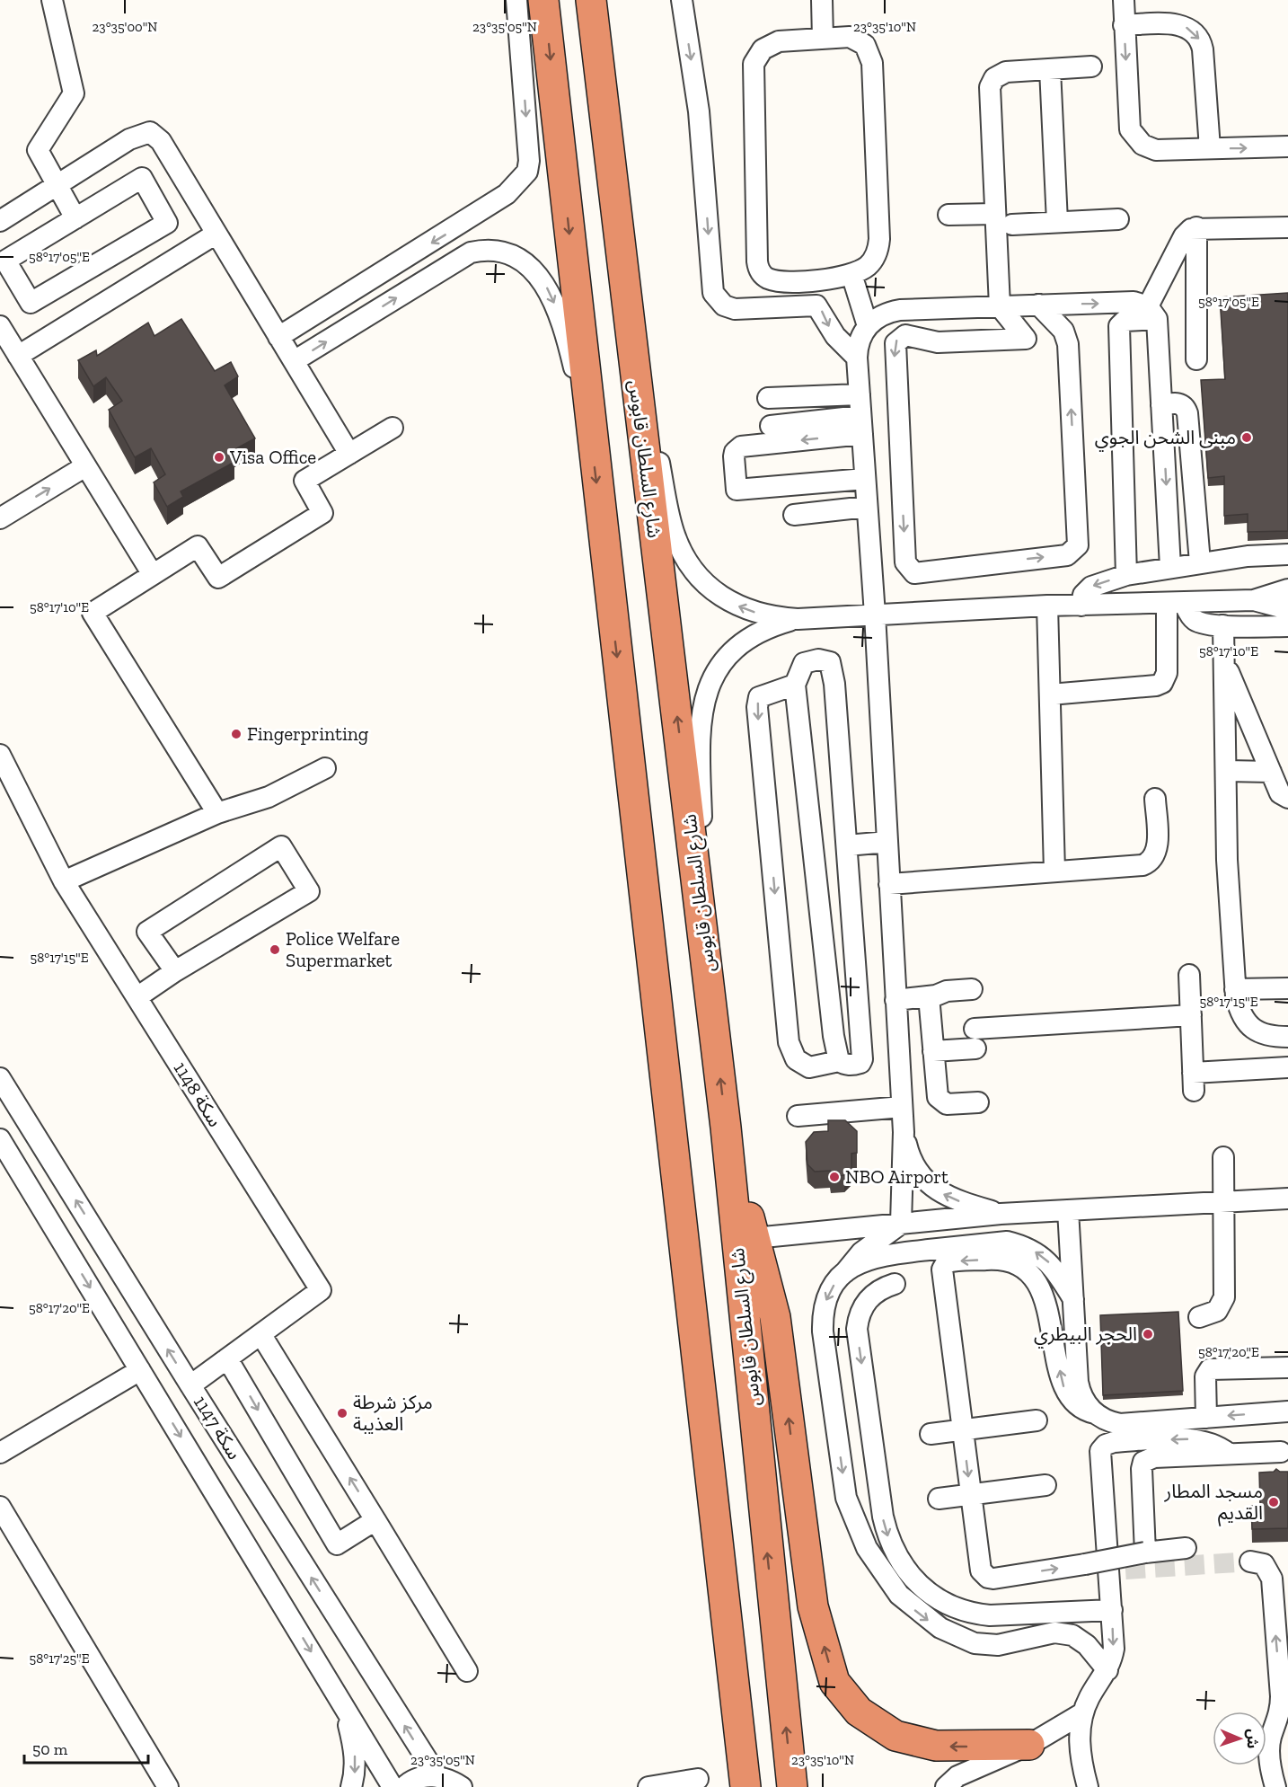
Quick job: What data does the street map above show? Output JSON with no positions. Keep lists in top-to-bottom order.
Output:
{
  "streets": {
    "highway": ["شارع السلطان قابوس"],
    "street": ["سكة 1148", "سكة 1147"]
  },
  "crossings": [
    ["سكة 1148", "سكة 1147"]
  ],
  "places": [
    "مبنى الشحن الجوي",
    "Visa Office",
    "Fingerprinting",
    "Police Welfare Supermarket",
    "NBO Airport",
    "الحجر البيطري",
    "مركز شرطة العذيبة",
    "مسجد المطار القديم"
  ],
  "scale_bar": "50 m",
  "north": "right",
  "coordinates": [
    "23°35'00\"N",
    "23°35'05\"N",
    "23°35'10\"N",
    "58°17'05\"E",
    "58°17'10\"E",
    "58°17'15\"E",
    "58°17'20\"E",
    "58°17'25\"E"
  ]
}
